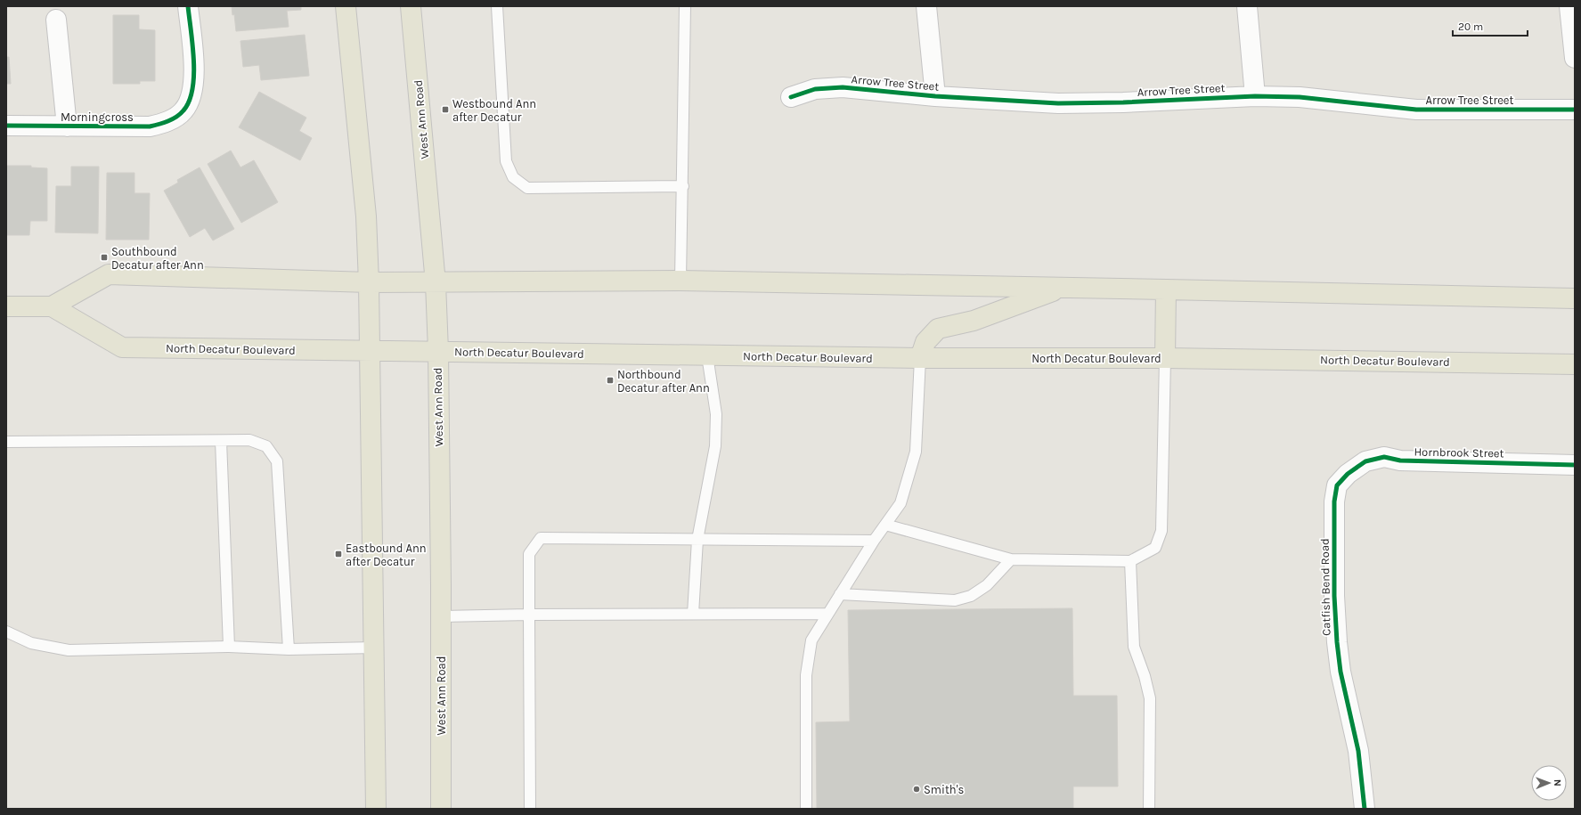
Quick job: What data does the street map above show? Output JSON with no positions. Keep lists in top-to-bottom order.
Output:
{
  "streets": {
    "main road": ["West Ann Road", "North Decatur Boulevard"],
    "street": [
      "Arrow Tree Street",
      "Morningcross",
      "Hornbrook Street",
      "Catfish Bend Road"
    ]
  },
  "crossings": [
    ["West Ann Road", "North Decatur Boulevard"],
    ["Hornbrook Street", "Catfish Bend Road"]
  ],
  "places": {
    "transit": [
      "Westbound Ann after Decatur",
      "Southbound Decatur after Ann",
      "Northbound Decatur after Ann",
      "Eastbound Ann after Decatur"
    ],
    "other": ["Smith's"]
  },
  "scale_bar": "20 m",
  "north": "right"
}
